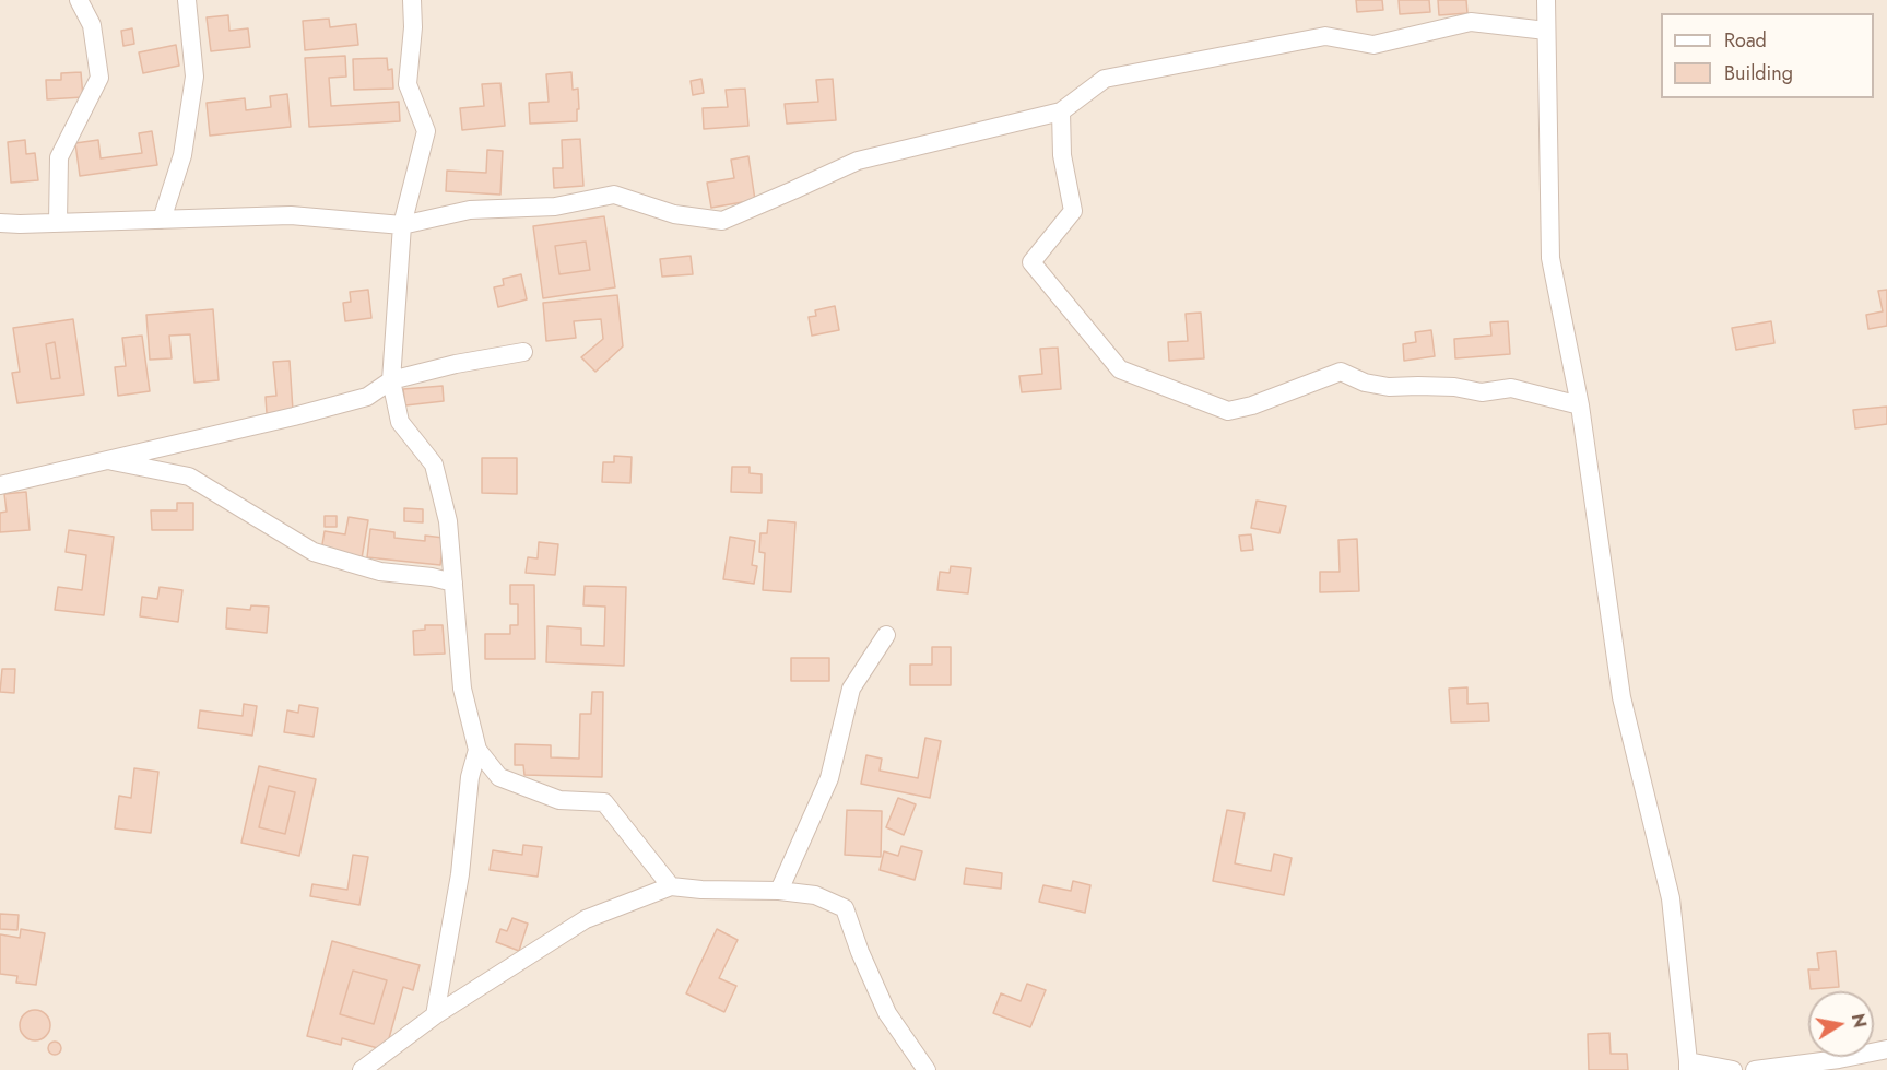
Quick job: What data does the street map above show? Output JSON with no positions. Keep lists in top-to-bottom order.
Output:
{
  "legend": ["Road", "Building"],
  "north": "right"
}
